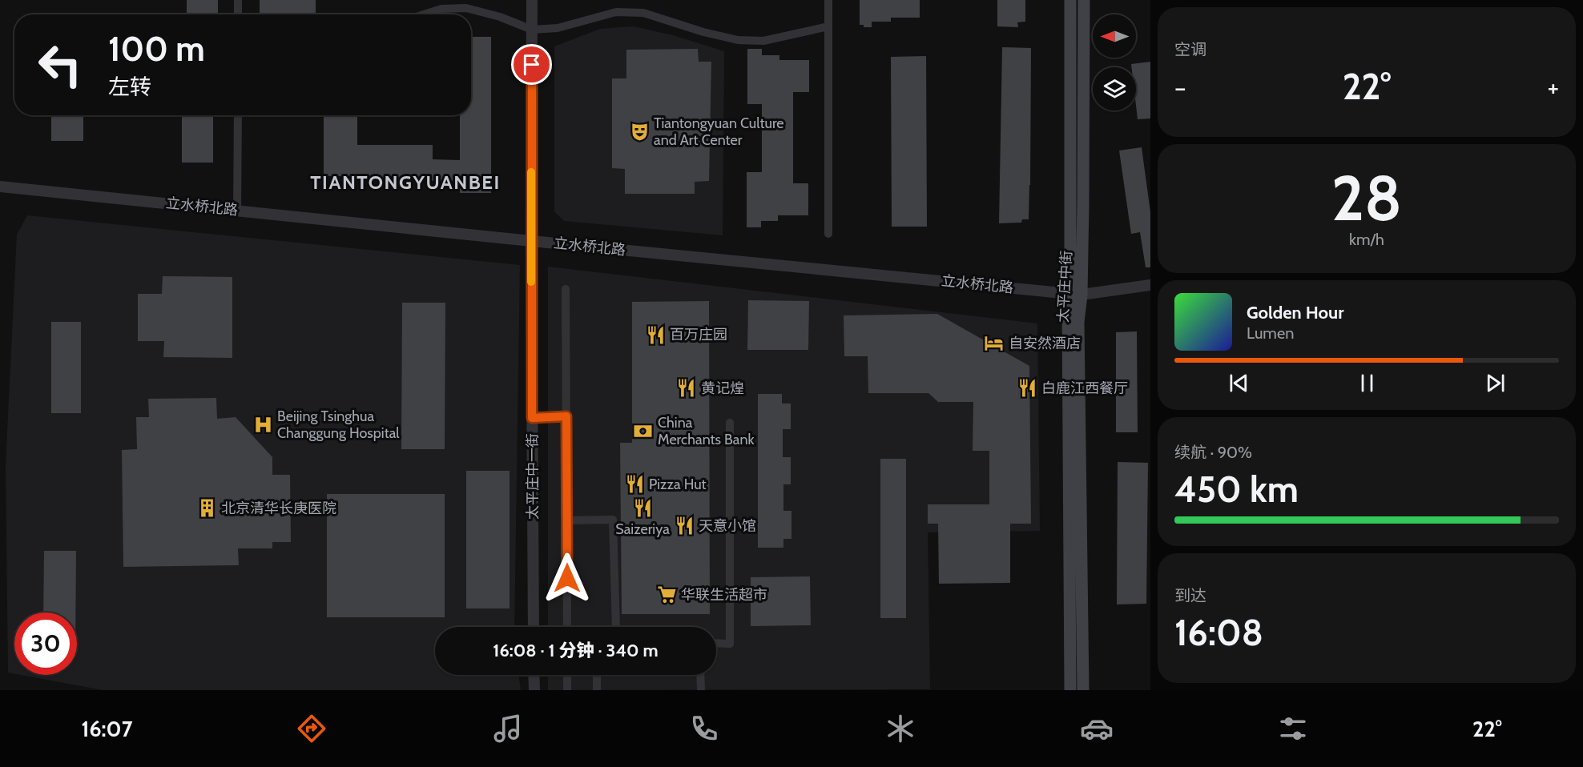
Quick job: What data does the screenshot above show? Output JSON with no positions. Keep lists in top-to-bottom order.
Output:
{
  "streets": {
    "main road": ["太平庄中街"],
    "street": ["立水桥北路", "太平庄中一街"]
  },
  "crossings": [
    ["立水桥北路", "太平庄中街"],
    ["立水桥北路", "太平庄中一街"]
  ],
  "districts": ["TIANTONGYUANBEI"],
  "places": {
    "theatre": ["Tiantongyuan Culture and Art Center"],
    "restaurant": [
      "百万庄园",
      "黄记煌",
      "白鹿江西餐厅",
      "Pizza Hut",
      "Saizeriya",
      "天意小馆"
    ],
    "hotel": ["自安然酒店"],
    "hospital": ["Beijing Tsinghua Changgung Hospital"],
    "bank": ["China Merchants Bank"],
    "building": ["北京清华长庚医院"],
    "supermarket": ["华联生活超市"]
  },
  "north": "left",
  "page": {
    "tile": [
      "空调",
      ["28", "km/h"],
      ["续航 · 90%", "450 km"],
      ["到达", "16:08"]
    ],
    "turn": ["100 m", "左转"],
    "heat": ["−", "22°", "+"],
    "song": ["Golden Hour", "Lumen"],
    "limit": "30",
    "trip": "16:08 · 1 分钟 · 340 m",
    "tabs": ["16:07", "22°"]
  }
}
